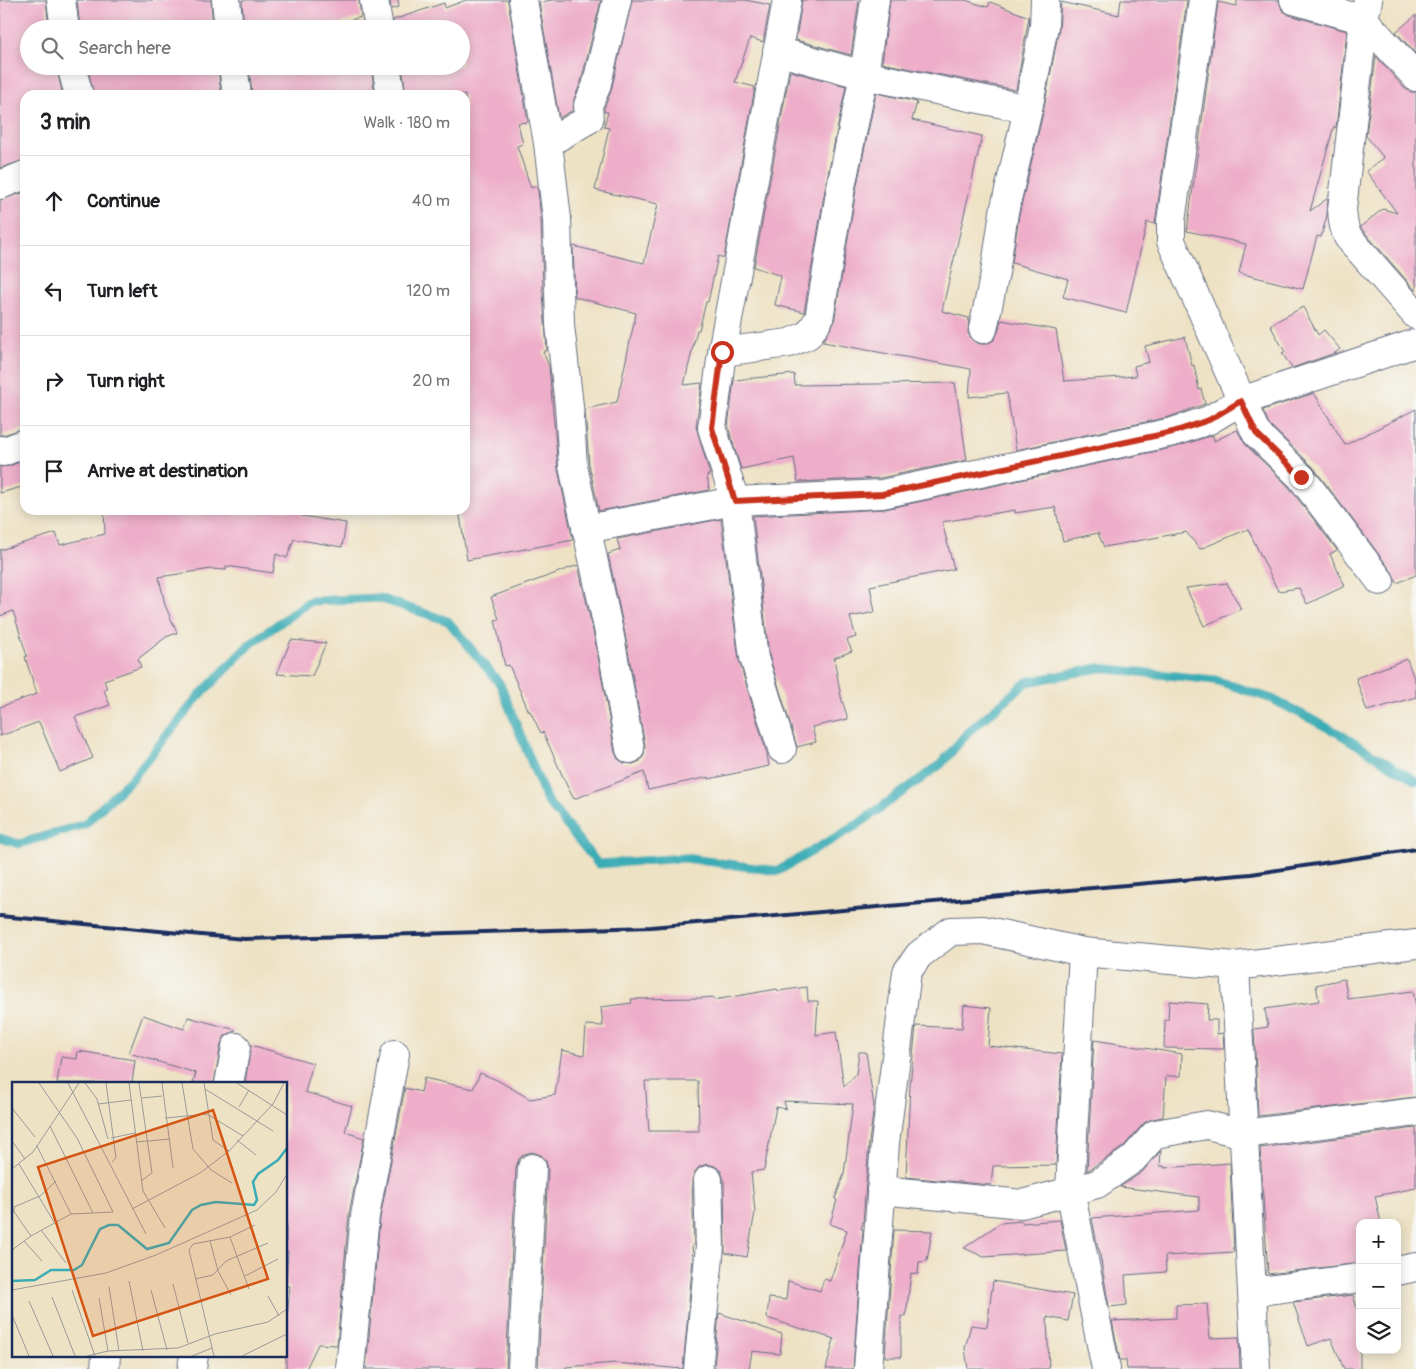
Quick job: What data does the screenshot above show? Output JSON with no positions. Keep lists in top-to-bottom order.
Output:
{
  "page": {
    "search": "Search here",
    "heading": ["3 min", "Walk · 180 m"],
    "list": [
      ["Continue", "40 m"],
      ["Turn left", "120 m"],
      ["Turn right", "20 m"],
      "Arrive at destination"
    ],
    "map_buttons": ["+", "−"]
  }
}
